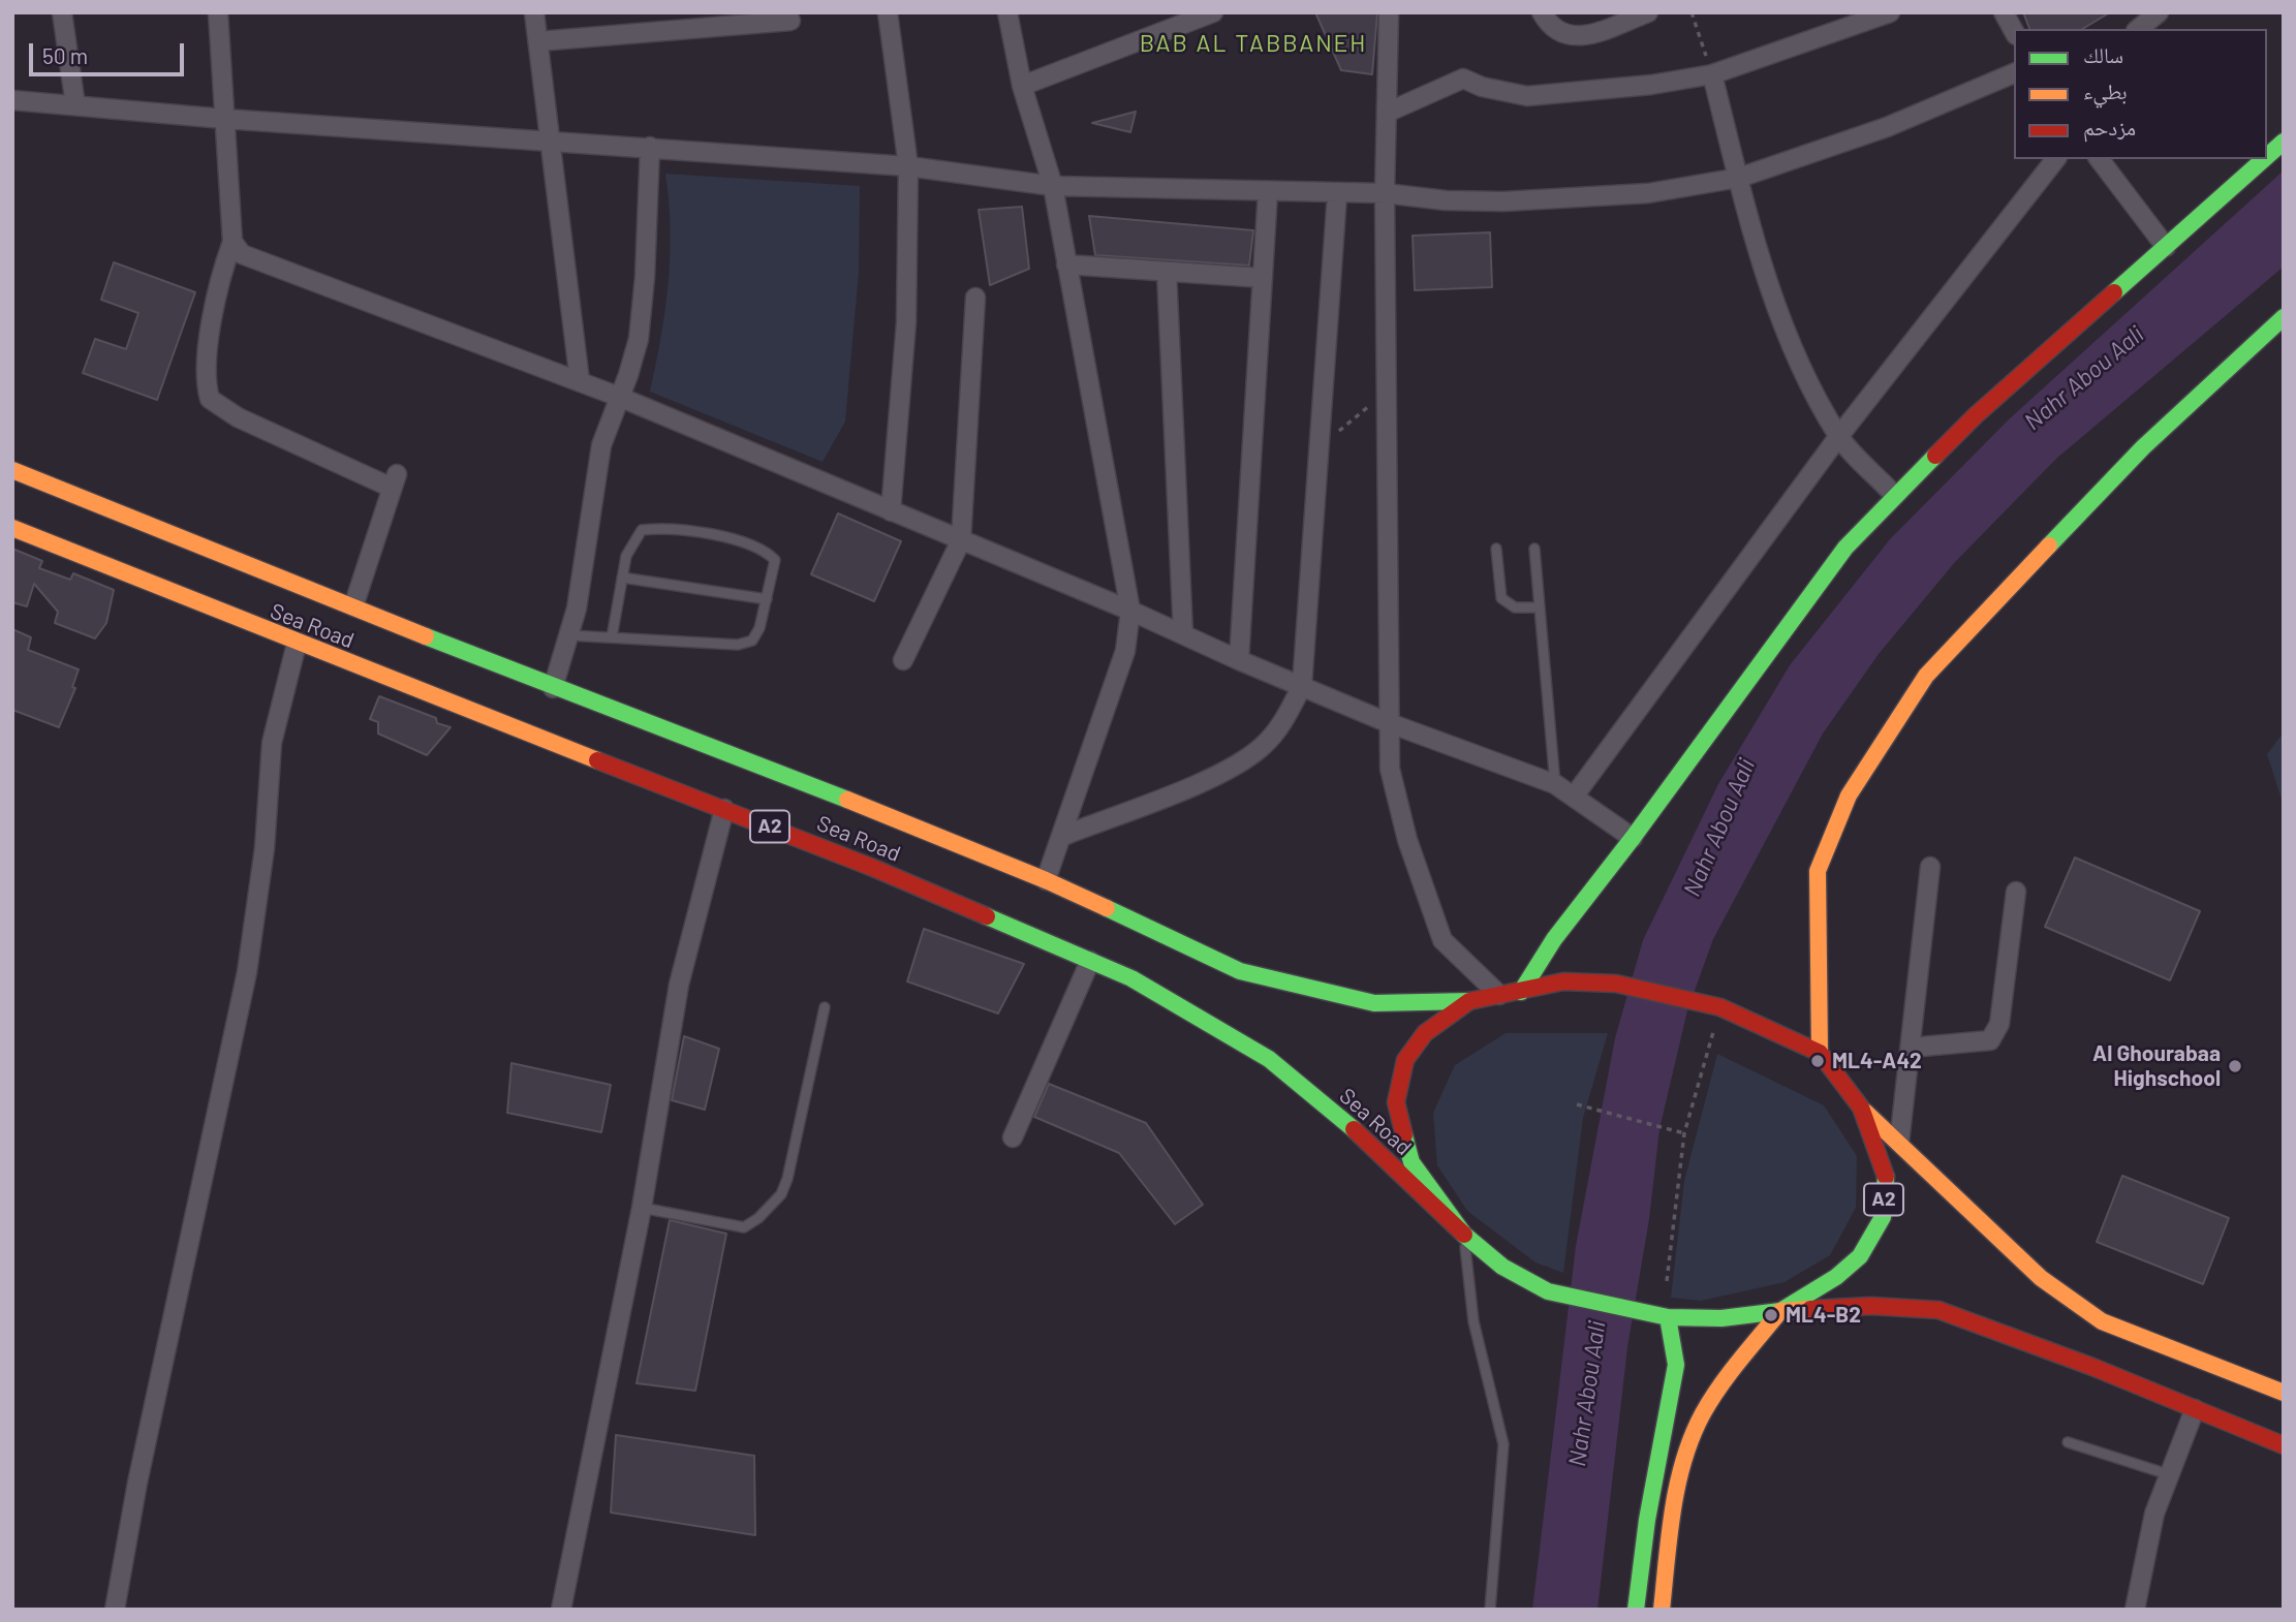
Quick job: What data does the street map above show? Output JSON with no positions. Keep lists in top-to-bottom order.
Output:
{
  "streets": {
    "main road": ["Sea Road", "A2"]
  },
  "crossings": [
    ["Sea Road", "A2"]
  ],
  "districts": ["BAB AL TABBANEH"],
  "water": ["Nahr Abou Aali"],
  "places": ["ML4-A42", "Al Ghourabaa Highschool", "ML4-B2"],
  "legend": ["سالك", "بطيء", "مزدحم"],
  "scale_bar": "50 m"
}
